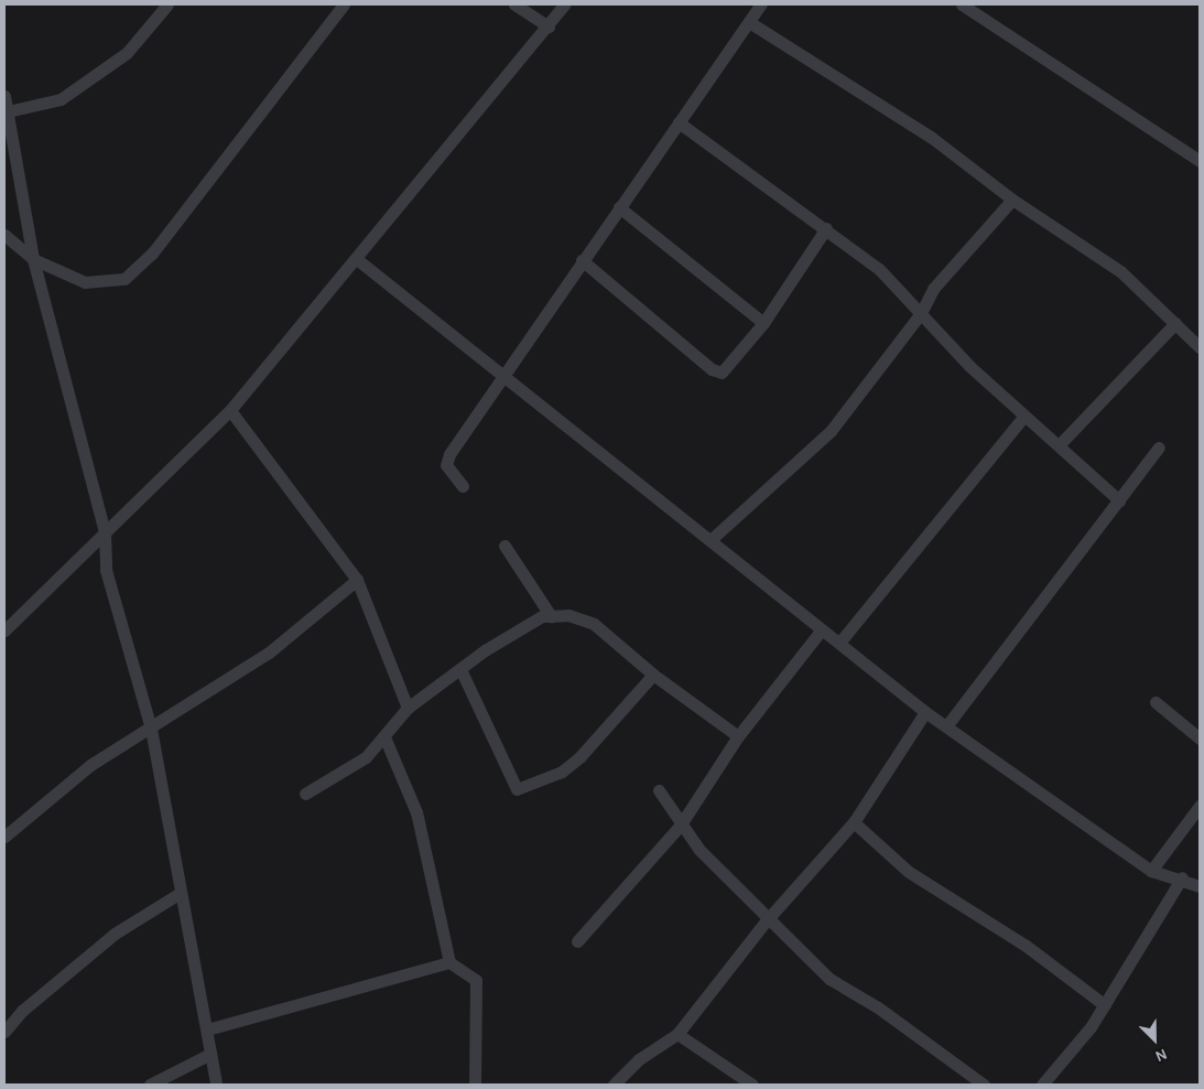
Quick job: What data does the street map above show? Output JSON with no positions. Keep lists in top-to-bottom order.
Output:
{
  "north": "bottom right"
}
